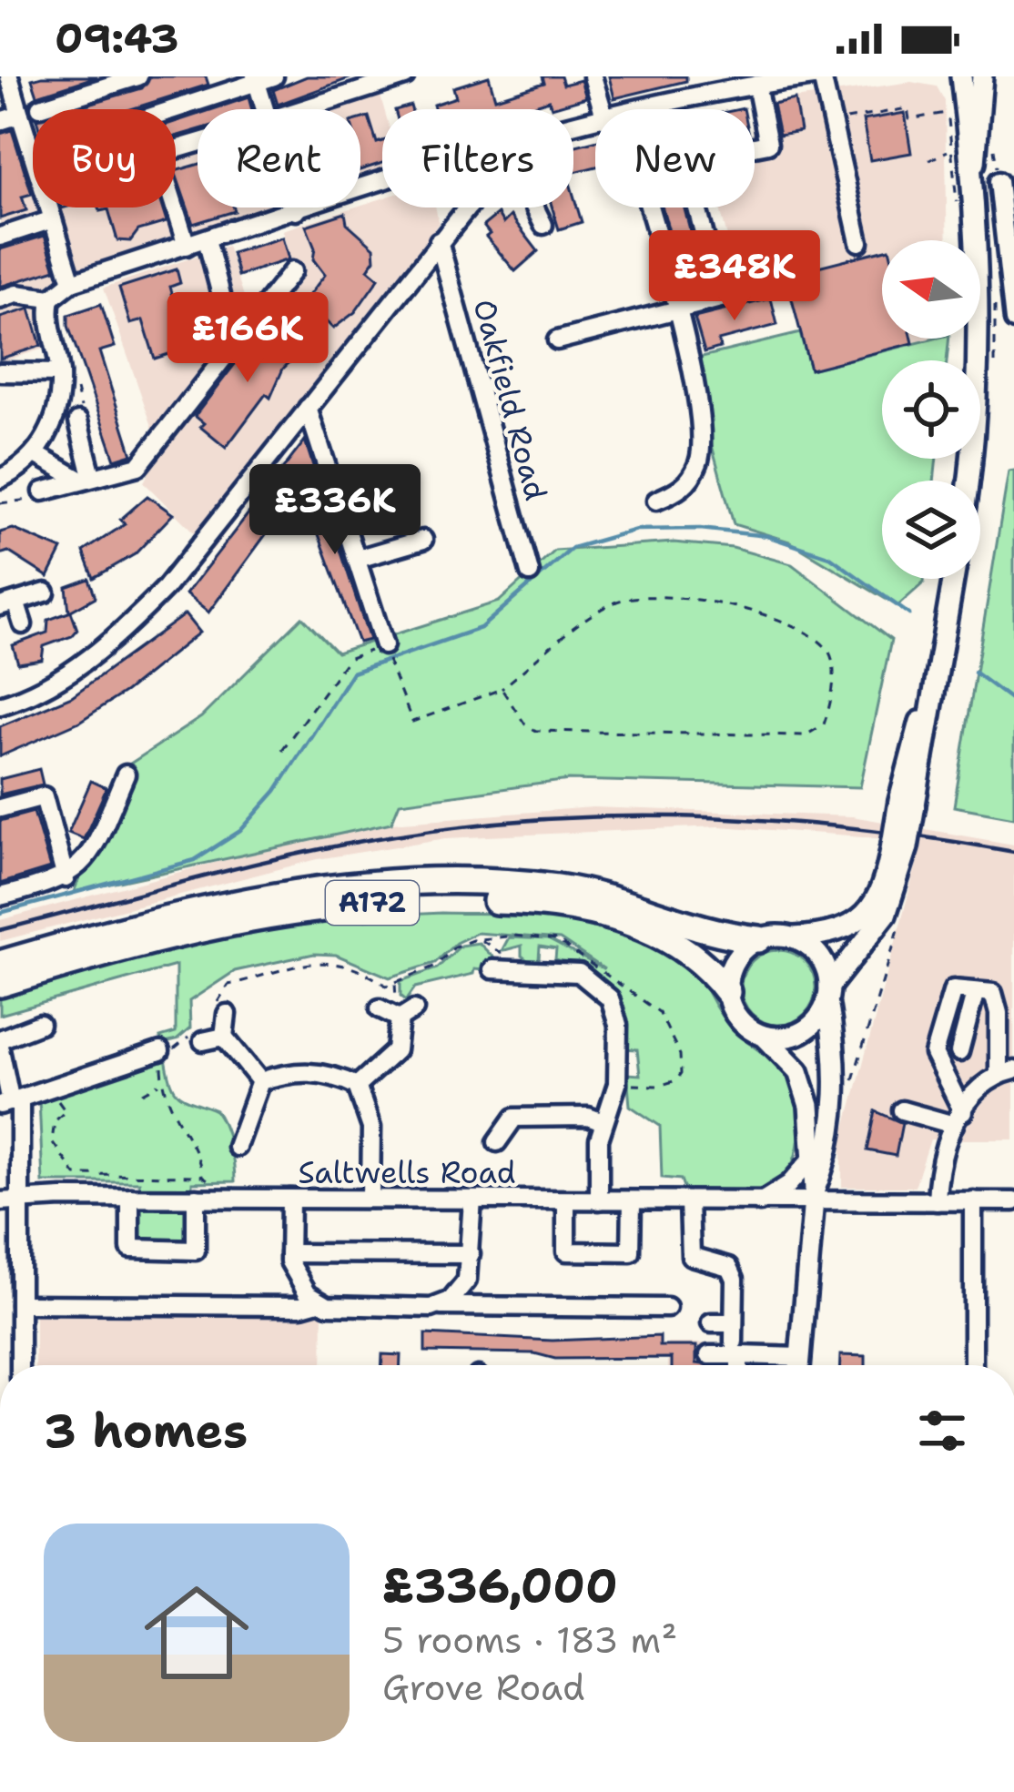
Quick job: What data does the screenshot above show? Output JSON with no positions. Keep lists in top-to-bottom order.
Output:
{
  "streets": {
    "highway": ["A172"],
    "street": ["Oakfield Road", "Saltwells Road"]
  },
  "north": "left",
  "page": {
    "status": "09:43",
    "chip": [
      "Buy",
      "Rent",
      "Filters",
      "New"
    ],
    "price": ["£348K", "£166K", "£336K"],
    "heading": "3 homes",
    "list": [
      {
        "name": "£336,000",
        "note": "5 rooms · 183 m² · Grove Road"
      }
    ]
  }
}
